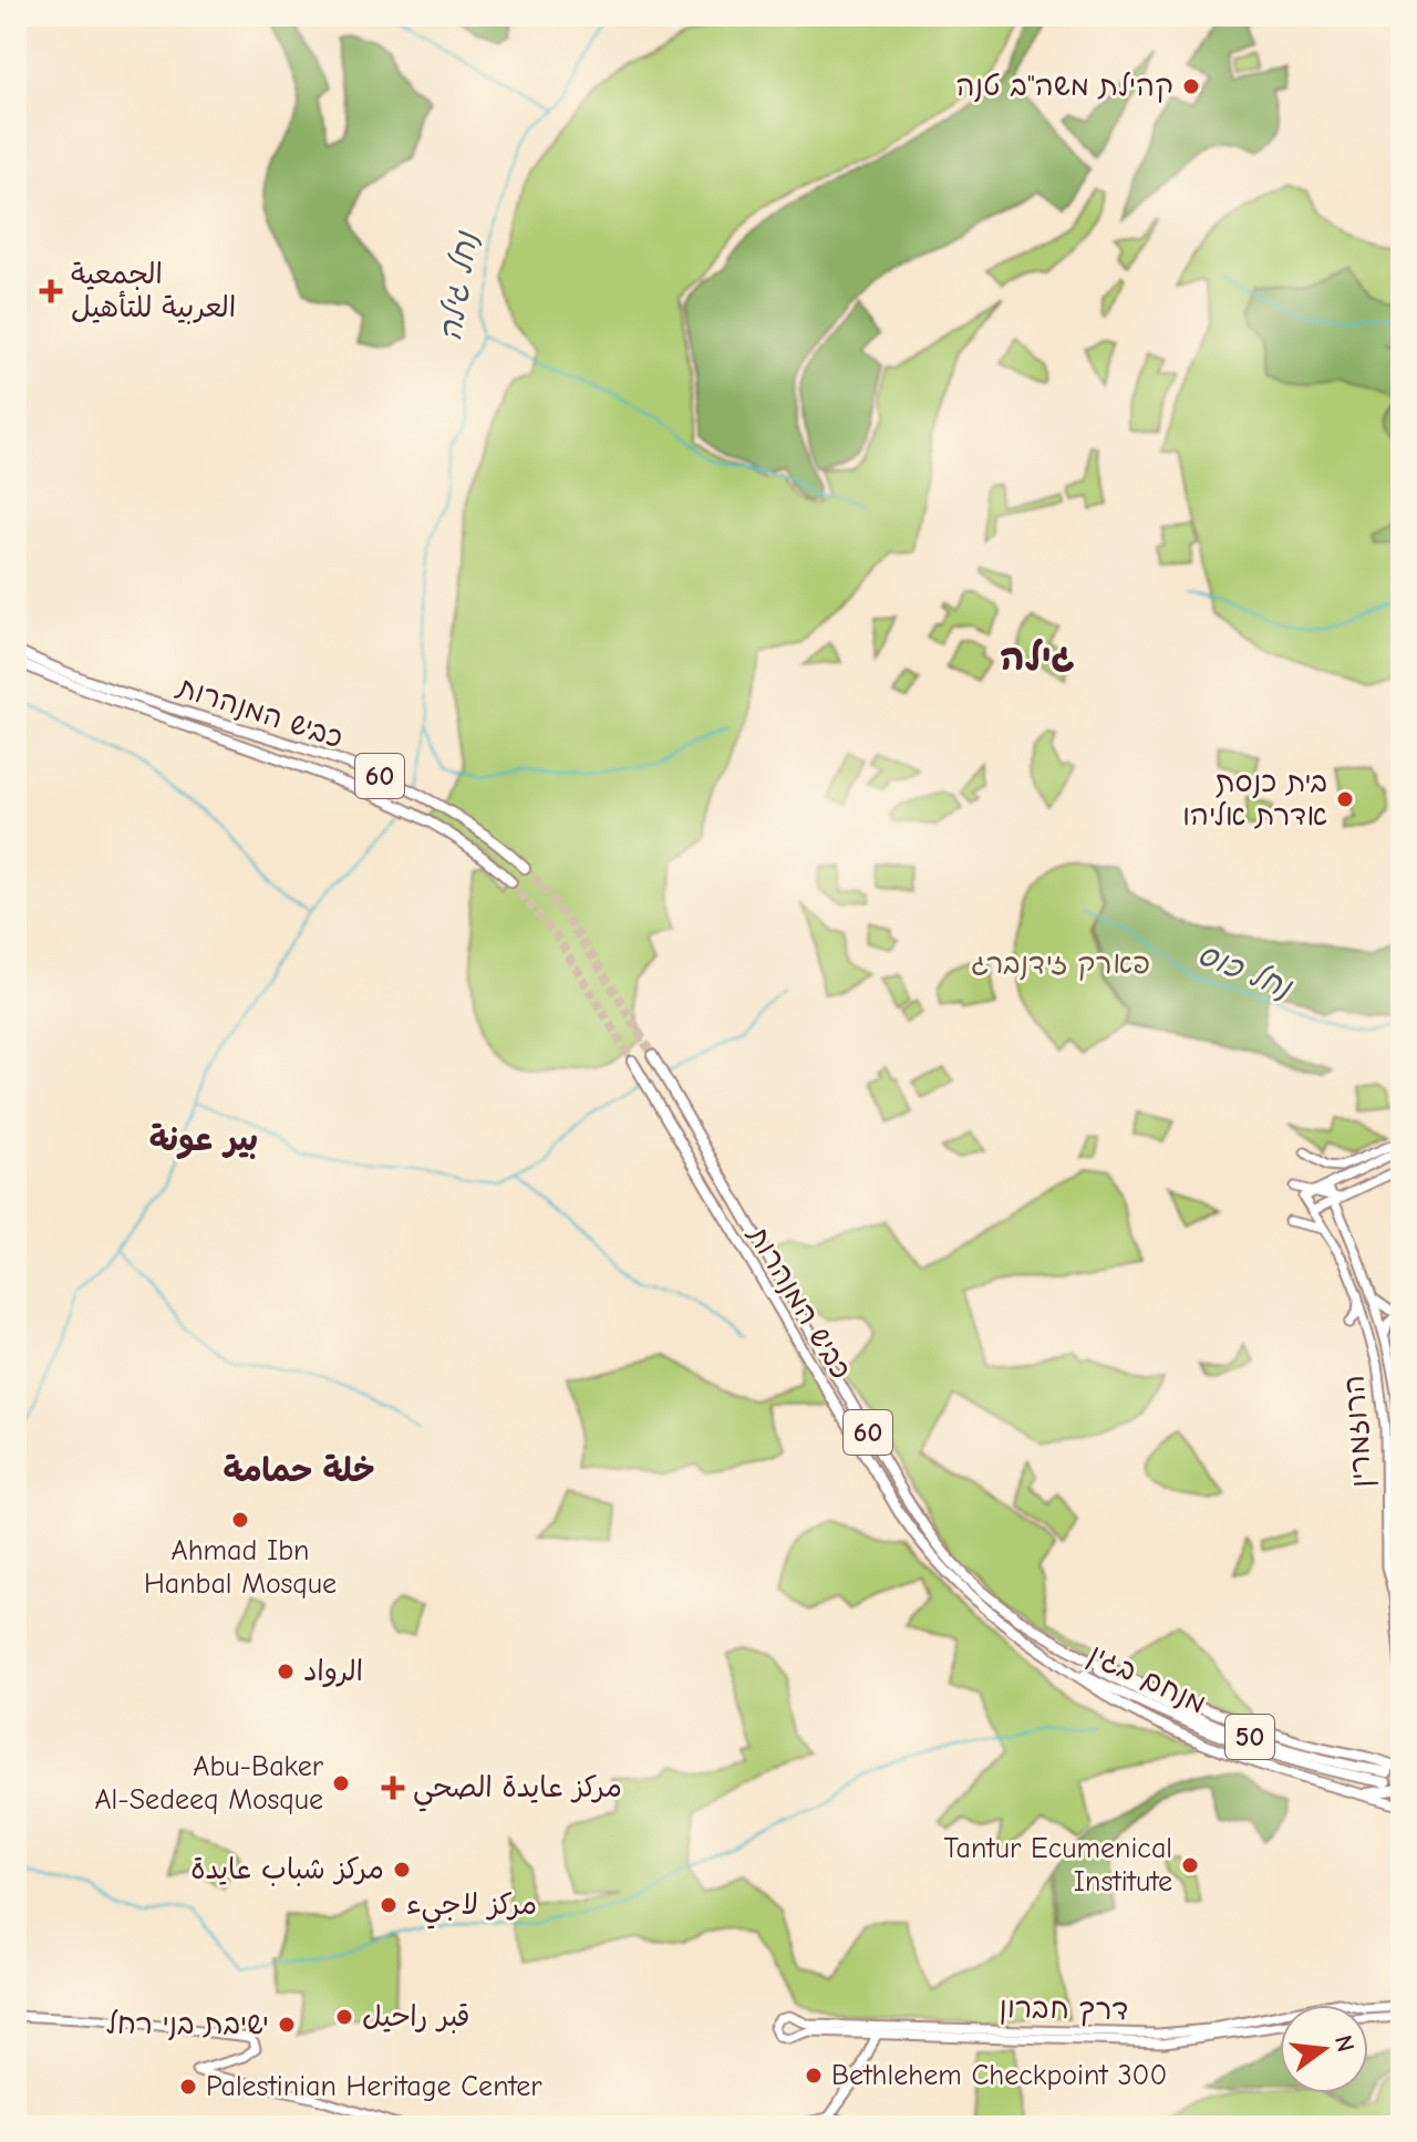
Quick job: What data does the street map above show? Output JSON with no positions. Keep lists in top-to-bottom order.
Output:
{
  "streets": {
    "highway": [
      "כביש המנהרות",
      "60",
      "מנחם בגין",
      "50"
    ],
    "main road": ["הרוזמרין", "דרך חברון"]
  },
  "crossings": [
    ["כביש המנהרות", "מנחם בגין"]
  ],
  "districts": ["גילה", "بير عونة", "خلة حمامة"],
  "water": ["נחל גילה", "נחל כוס"],
  "parks": ["פארק זידנברג"],
  "places": {
    "other": [
      "קהילת משה\"ב טנה",
      "בית כנסת אדרת אליהו",
      "Ahmad Ibn Hanbal Mosque",
      "الرواد",
      "Abu-Baker Al-Sedeeq Mosque",
      "Tantur Ecumenical Institute",
      "مركز شباب عايدة",
      "مركز لاجيء",
      "قبر راحيل",
      "ישיבת בני רחל",
      "Bethlehem Checkpoint 300",
      "Palestinian Heritage Center"
    ],
    "health": ["الجمعية العربية للتأهيل", "مركز عايدة الصحي"]
  },
  "north": "right"
}
